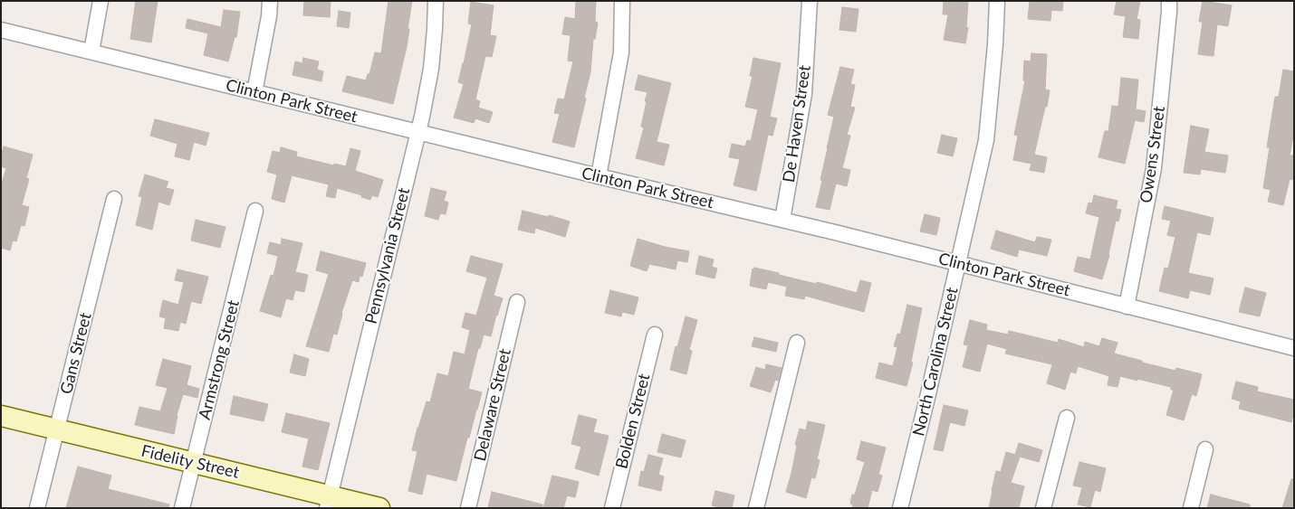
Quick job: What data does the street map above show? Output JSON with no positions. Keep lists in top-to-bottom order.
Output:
{
  "streets": {
    "main road": ["Fidelity Street"],
    "street": [
      "Clinton Park Street",
      "De Haven Street",
      "Owens Street",
      "Pennsylvania Street",
      "Gans Street",
      "Armstrong Street",
      "North Carolina Street",
      "Delaware Street",
      "Bolden Street"
    ]
  },
  "crossings": [
    ["Clinton Park Street", "De Haven Street"],
    ["Clinton Park Street", "Owens Street"],
    ["Clinton Park Street", "Pennsylvania Street"],
    ["Clinton Park Street", "North Carolina Street"],
    ["Pennsylvania Street", "Fidelity Street"],
    ["Gans Street", "Fidelity Street"],
    ["Armstrong Street", "Fidelity Street"]
  ]
}
